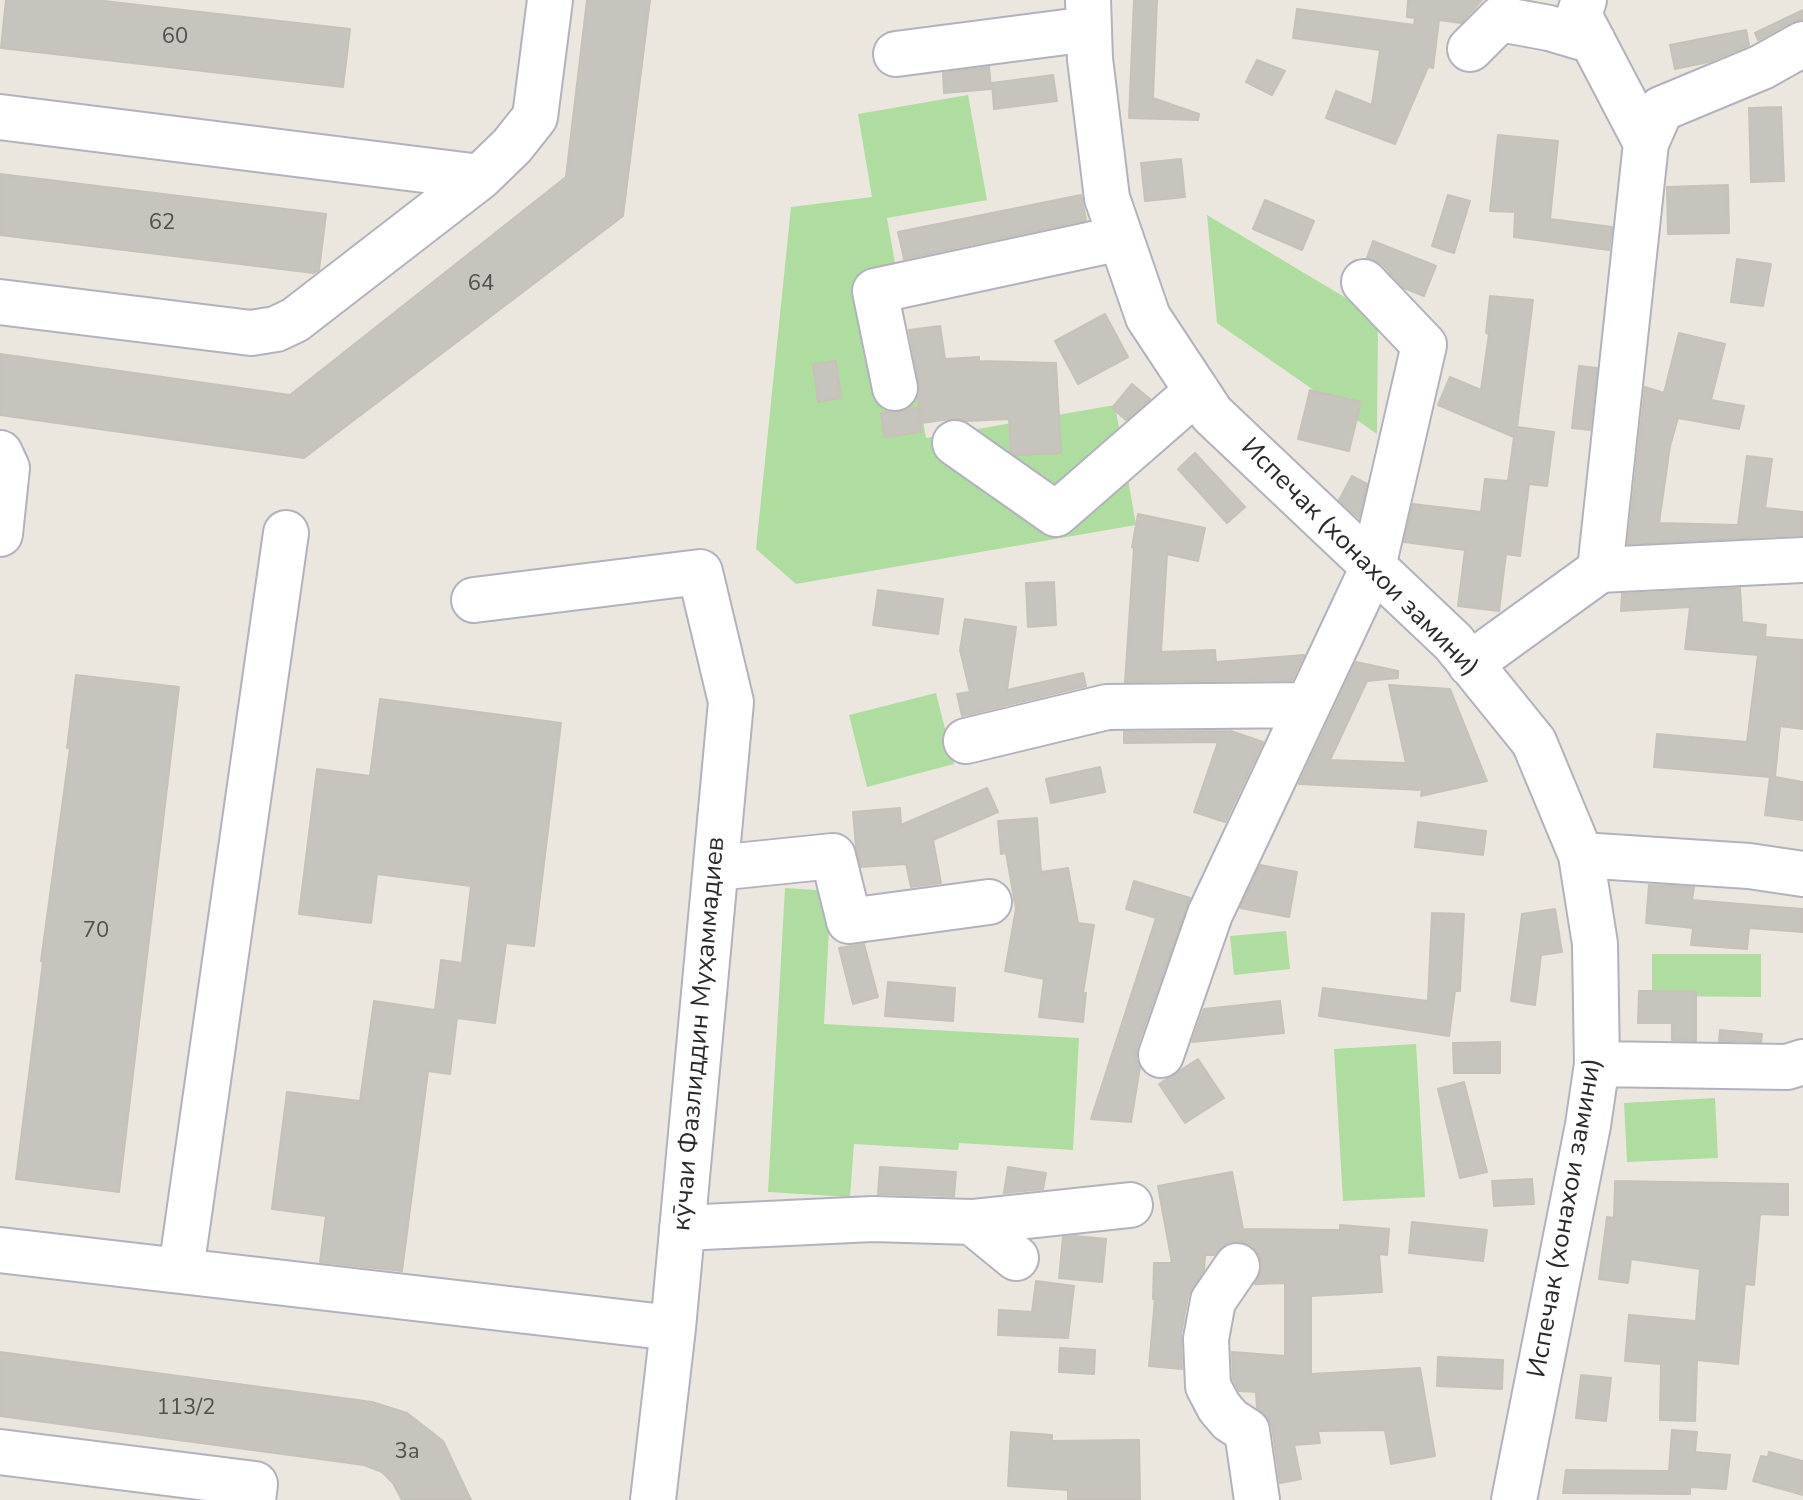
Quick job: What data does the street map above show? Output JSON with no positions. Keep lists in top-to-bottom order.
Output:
{
  "streets": {
    "street": ["Испечак (хонахои замини)", "кӯчаи Фазлиддин Муҳаммадиев"]
  },
  "house_numbers": [
    "60",
    "62",
    "64",
    "70",
    "113/2",
    "3а"
  ]
}
